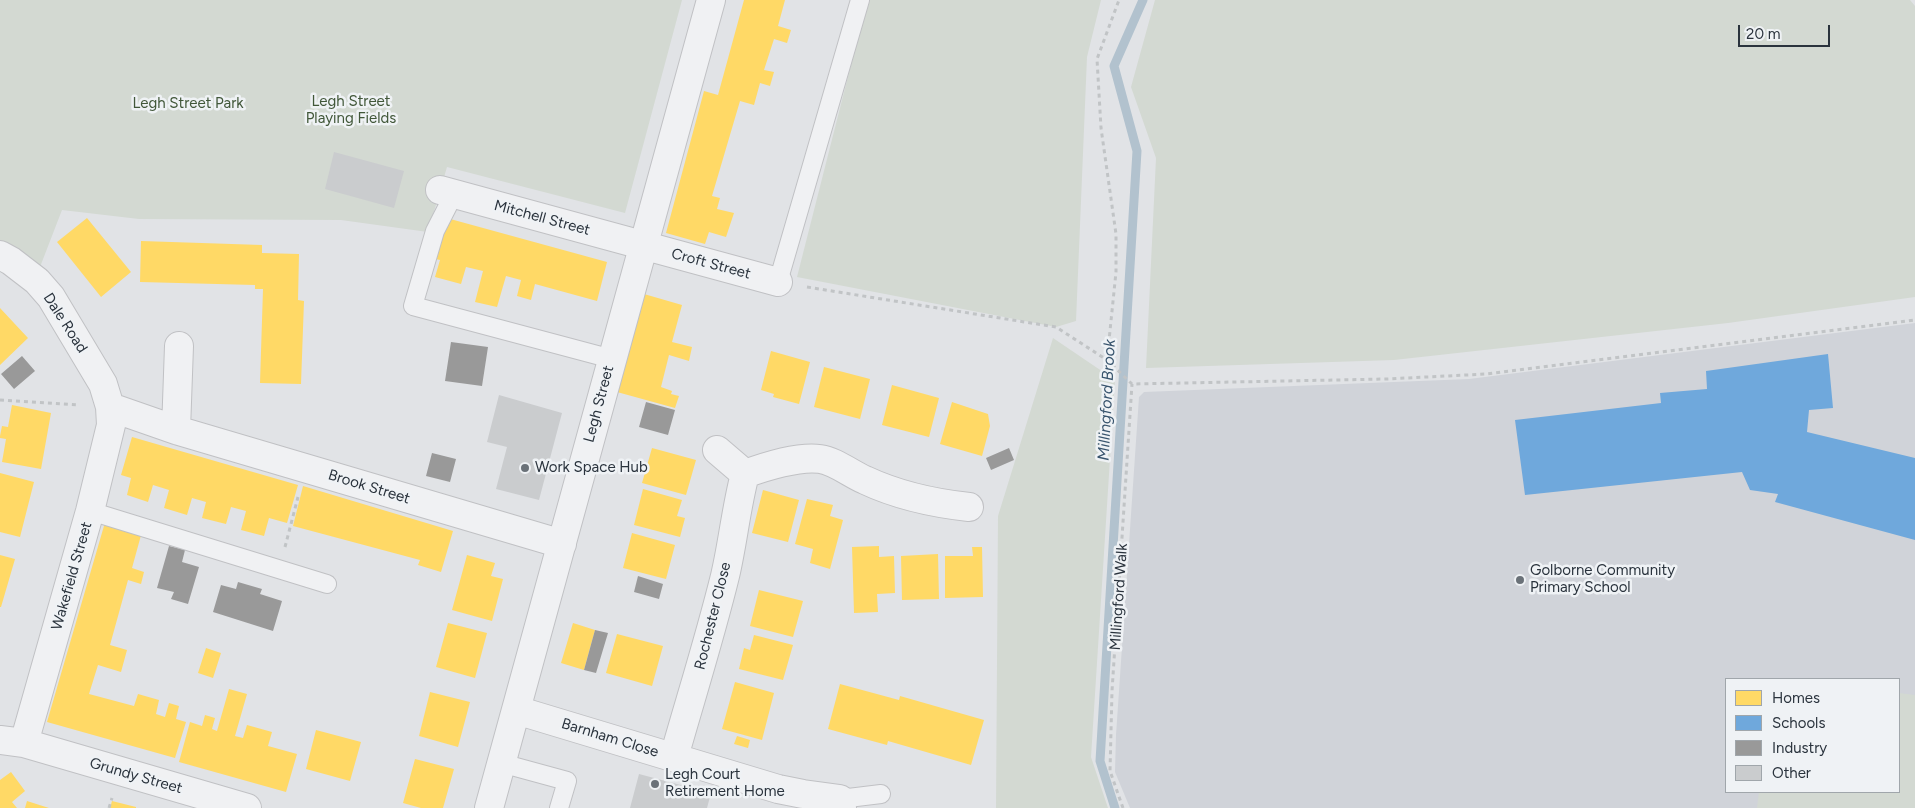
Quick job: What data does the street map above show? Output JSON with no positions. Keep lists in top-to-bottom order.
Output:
{
  "streets": {
    "street": [
      "Mitchell Street",
      "Croft Street",
      "Dale Road",
      "Legh Street",
      "Brook Street",
      "Wakefield Street",
      "Rochester Close",
      "Barnham Close",
      "Grundy Street"
    ],
    "path": ["Millingford Walk"]
  },
  "crossings": [
    ["Mitchell Street", "Croft Street"],
    ["Mitchell Street", "Legh Street"],
    ["Croft Street", "Legh Street"],
    ["Dale Road", "Brook Street"],
    ["Dale Road", "Wakefield Street"],
    ["Legh Street", "Brook Street"],
    ["Legh Street", "Barnham Close"],
    ["Brook Street", "Wakefield Street"],
    ["Wakefield Street", "Grundy Street"],
    ["Rochester Close", "Barnham Close"]
  ],
  "water": ["Millingford Brook"],
  "parks": ["Legh Street Playing Fields", "Legh Street Park"],
  "places": ["Work Space Hub", "Golborne Community Primary School", "Legh Court Retirement Home"],
  "legend": [
    "Homes",
    "Schools",
    "Industry",
    "Other"
  ],
  "scale_bar": "20 m"
}
